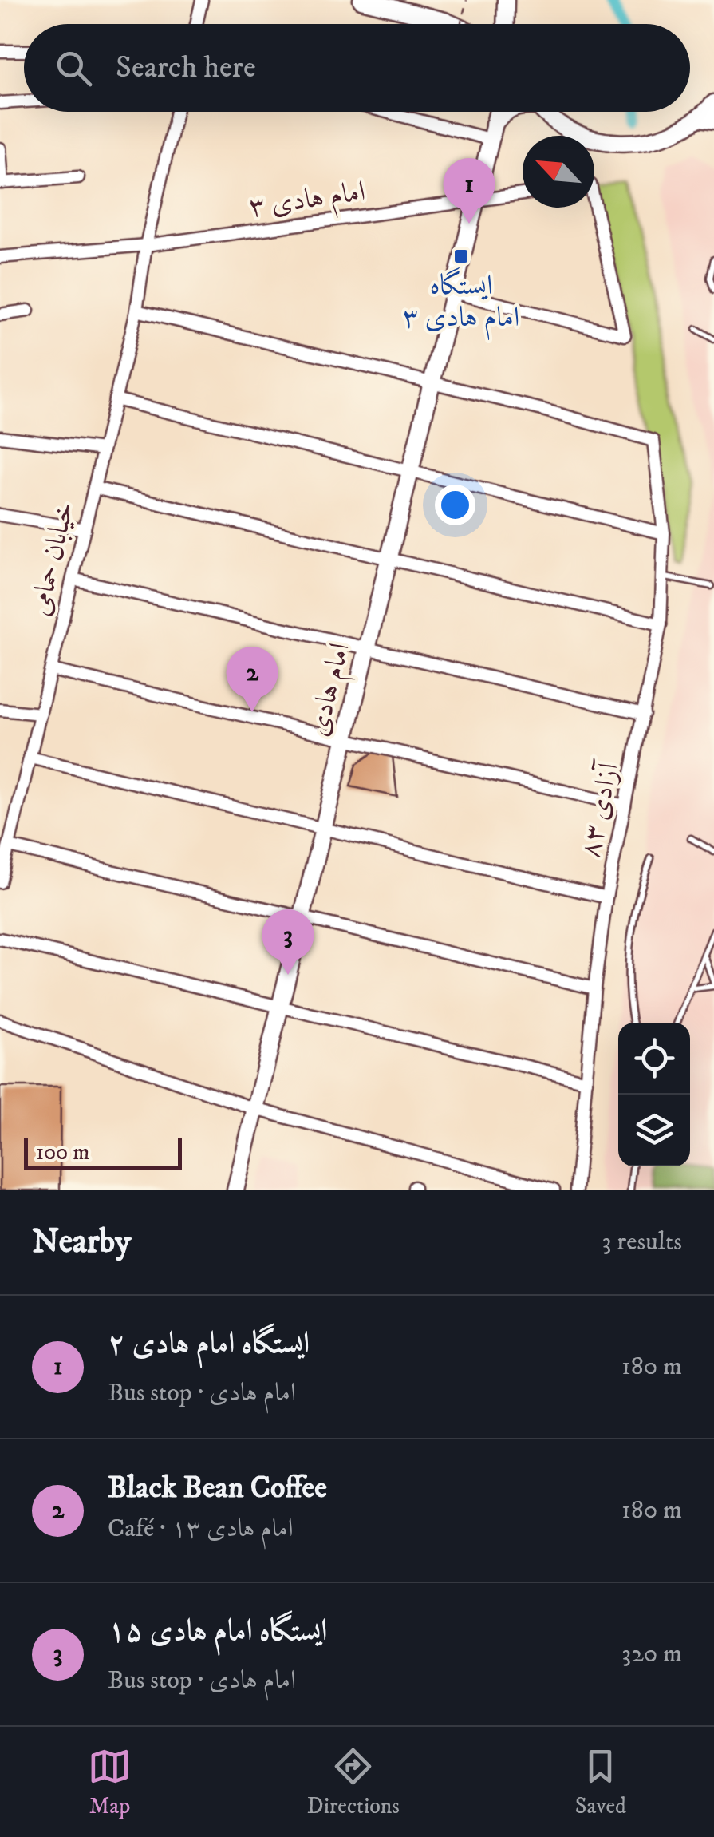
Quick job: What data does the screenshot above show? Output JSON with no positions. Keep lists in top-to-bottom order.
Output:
{
  "streets": {
    "main road": ["امام هادی"],
    "street": ["امام هادی ۳", "خیابان حمامی", "آزادی ۸۳"]
  },
  "crossings": [
    ["امام هادی ۳", "خیابان حمامی"],
    ["امام هادی ۳", "امام هادی"],
    ["امام هادی", "آزادی ۸۳"]
  ],
  "places": {
    "transit": ["ایستگاه امام هادی ۳"]
  },
  "scale_bar": "100 m",
  "north": "top left",
  "page": {
    "search": "Search here",
    "pins": ["1", "2", "3"],
    "scale": "100 m",
    "heading": ["Nearby", "3 results"],
    "list": [
      {
        "mark": "1",
        "name": "ایستگاه امام هادی ۲",
        "note": "Bus stop · امام هادی",
        "value": "180 m"
      },
      {
        "mark": "2",
        "name": "Black Bean Coffee",
        "note": "Café · امام هادی ۱۳",
        "value": "180 m"
      },
      {
        "mark": "3",
        "name": "ایستگاه امام هادی ۱۵",
        "note": "Bus stop · امام هادی",
        "value": "320 m"
      }
    ],
    "nav": ["Map", "Directions", "Saved"]
  }
}
